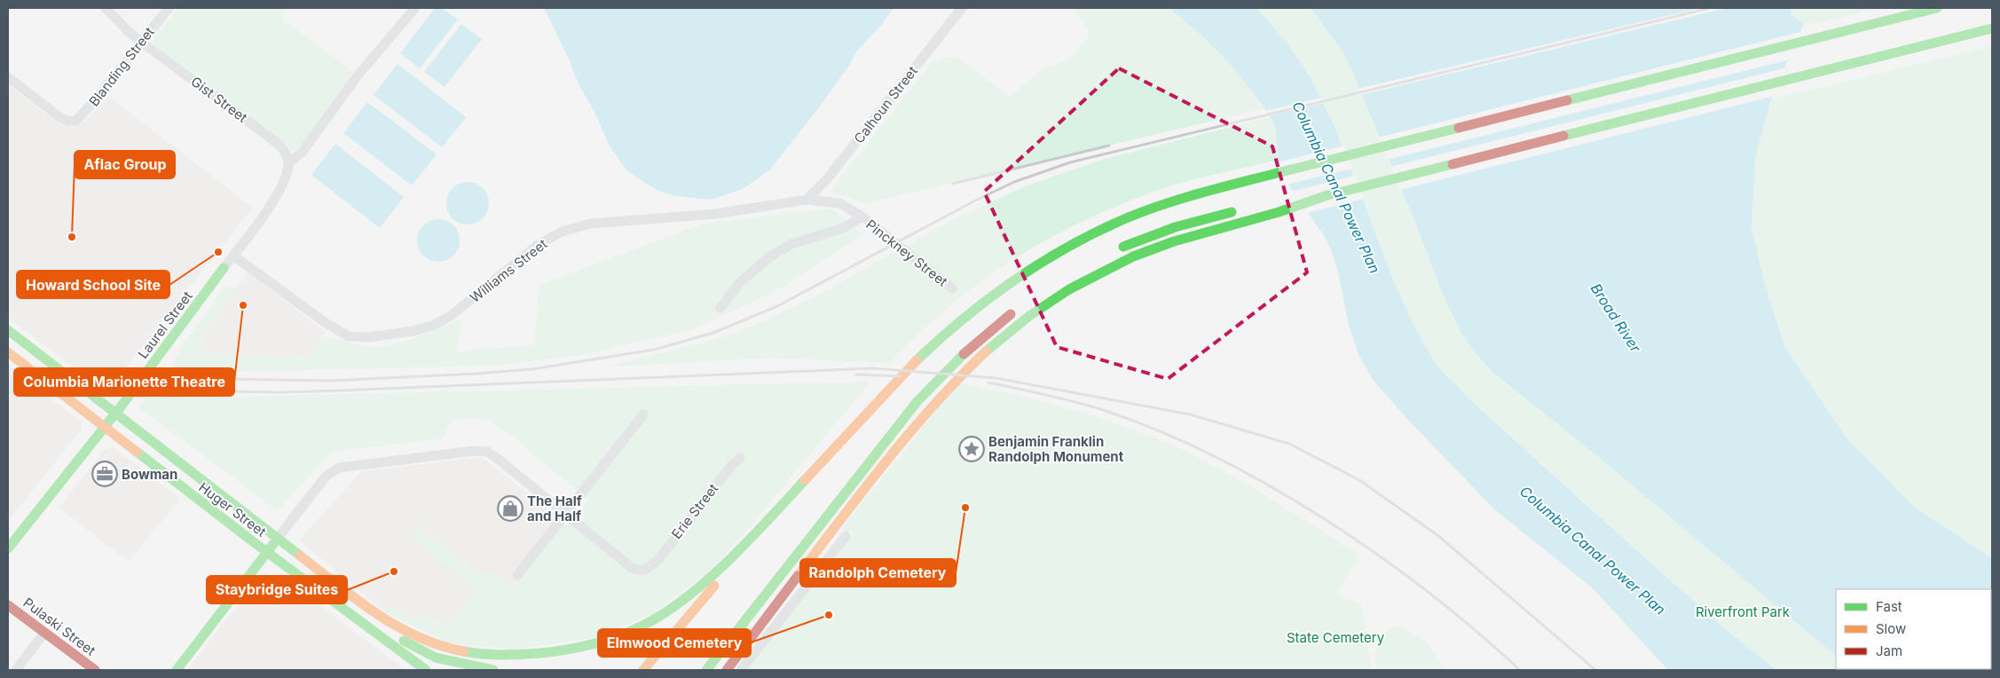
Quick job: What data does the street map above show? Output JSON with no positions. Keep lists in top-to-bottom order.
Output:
{
  "streets": {
    "main road": ["Laurel Street", "Huger Street", "Pulaski Street"],
    "street": [
      "Blanding Street",
      "Gist Street",
      "Calhoun Street",
      "Pinckney Street",
      "Williams Street",
      "Erie Street"
    ]
  },
  "crossings": [
    ["Blanding Street", "Gist Street"],
    ["Gist Street", "Laurel Street"],
    ["Calhoun Street", "Williams Street"],
    ["Pinckney Street", "Williams Street"],
    ["Williams Street", "Laurel Street"],
    ["Laurel Street", "Huger Street"]
  ],
  "water": ["Columbia Canal Power Plan", "Broad River"],
  "parks": ["Riverfront Park", "State Cemetery"],
  "places": {
    "other": [
      "Aflac Group",
      "Howard School Site",
      "Columbia Marionette Theatre",
      "Randolph Cemetery",
      "Staybridge Suites",
      "Elmwood Cemetery"
    ],
    "place": ["Benjamin Franklin Randolph Monument"],
    "office": ["Bowman"],
    "shop": ["The Half and Half"]
  },
  "legend": ["Fast", "Slow", "Jam"]
}
